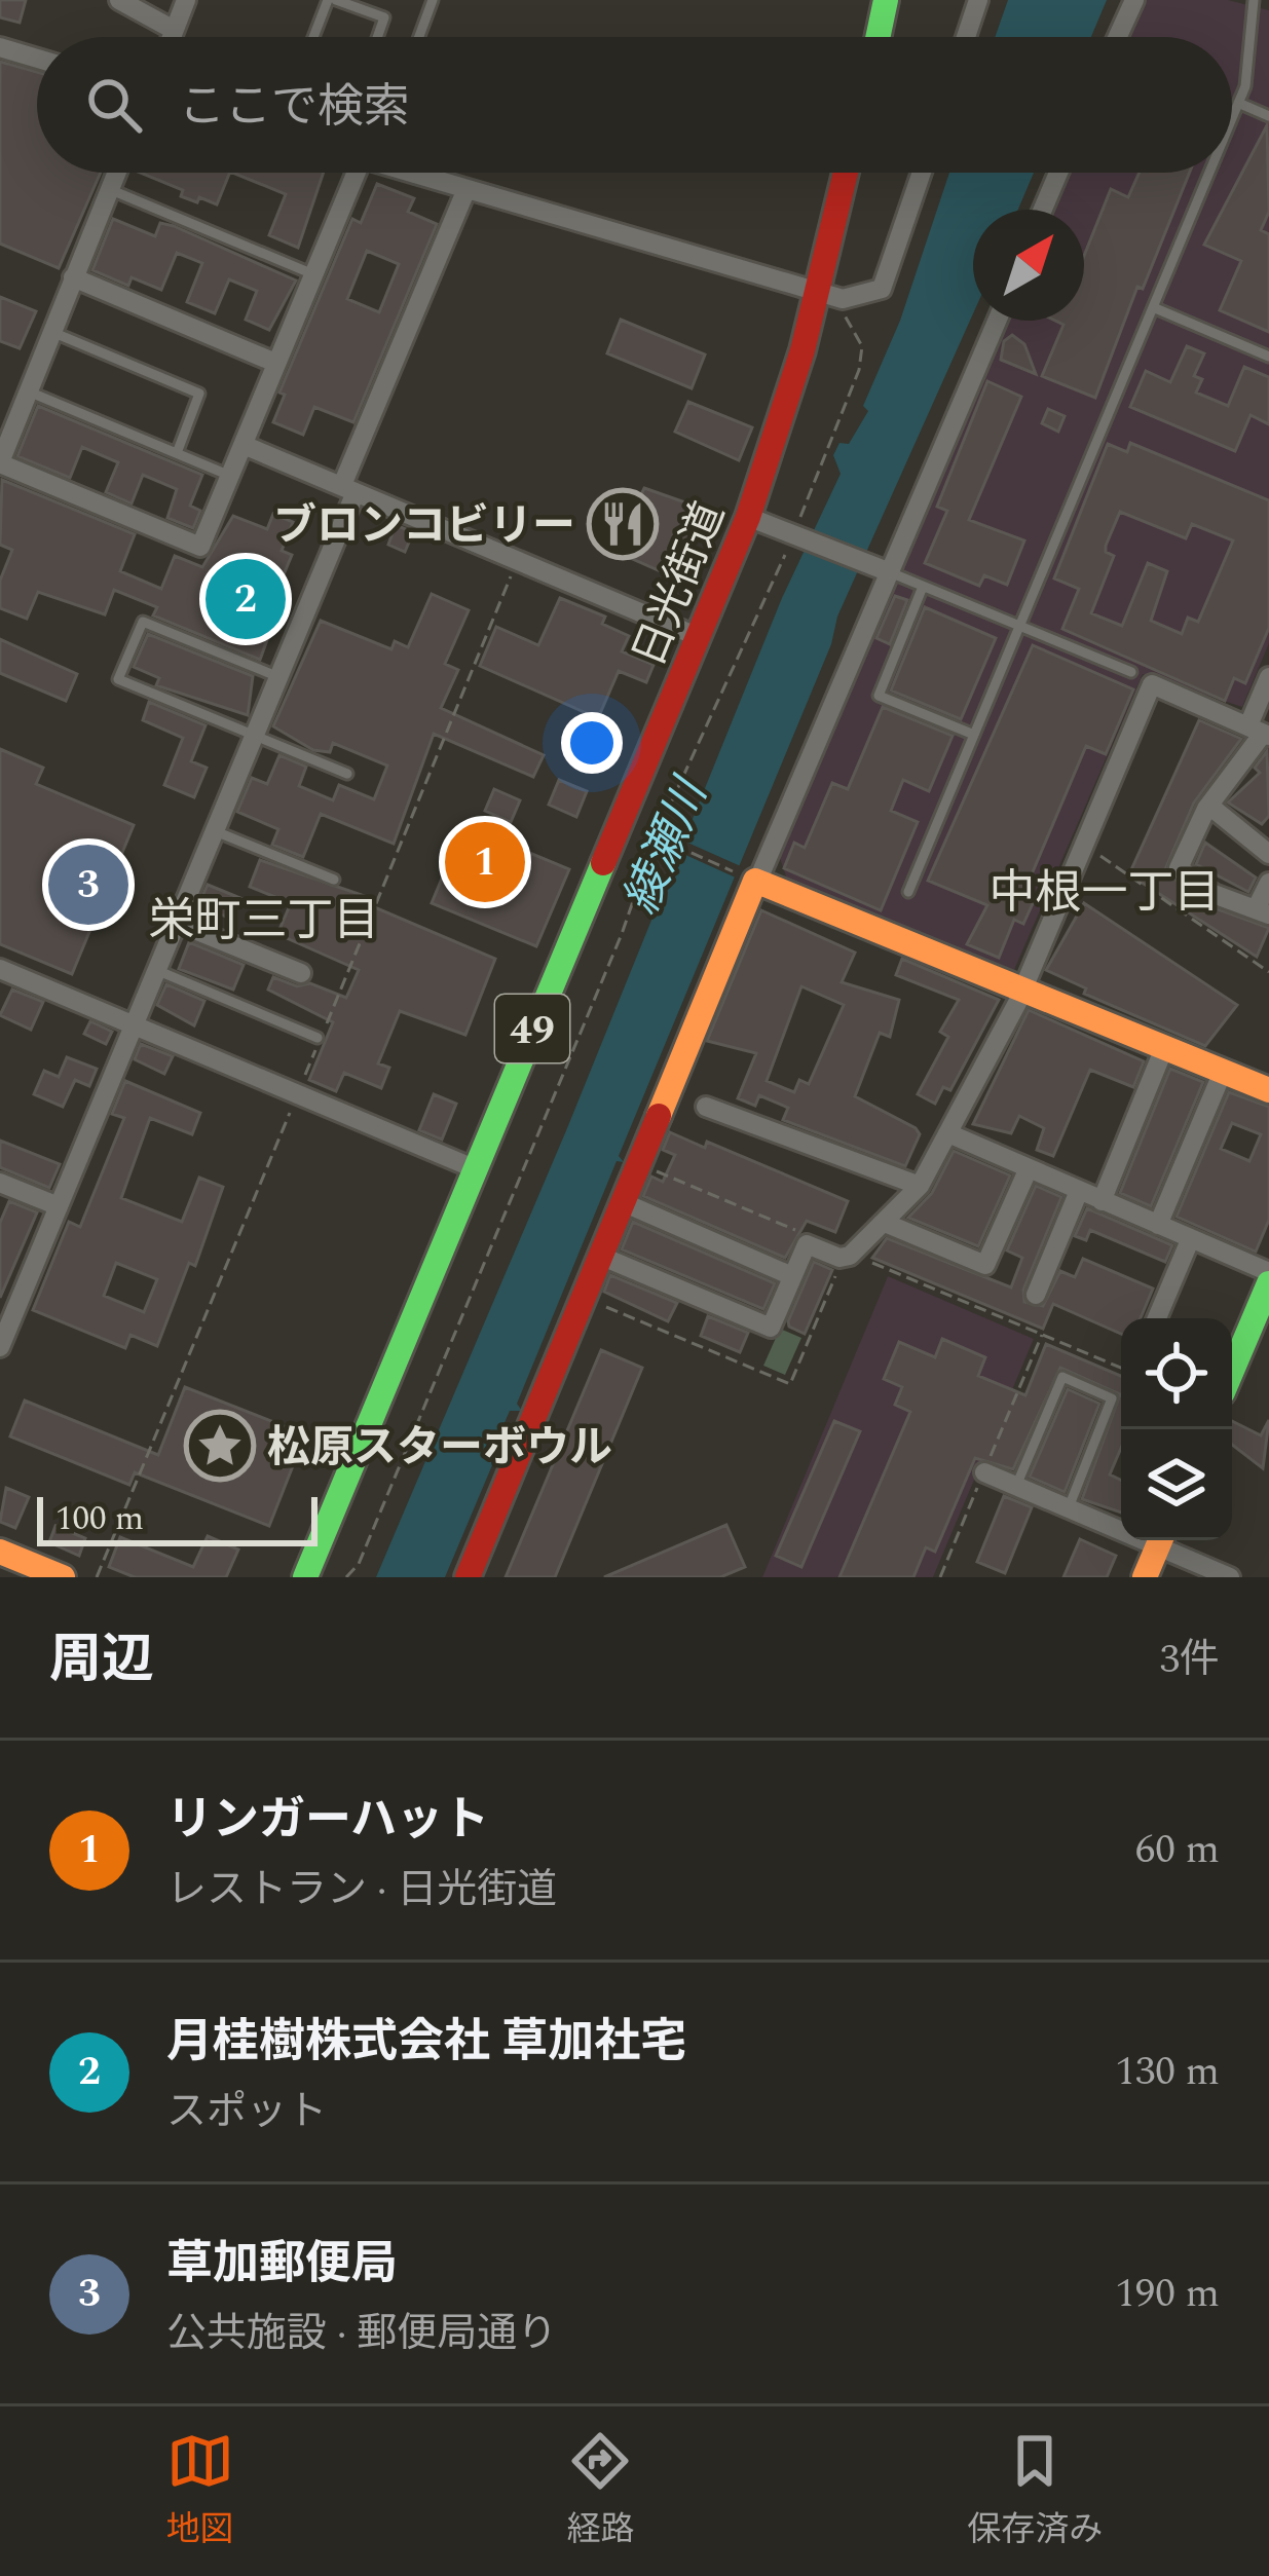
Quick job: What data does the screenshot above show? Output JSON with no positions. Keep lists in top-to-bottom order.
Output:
{
  "streets": {
    "main road": ["日光街道", "49"]
  },
  "districts": ["中根一丁目", "栄町三丁目"],
  "water": ["綾瀬川"],
  "places": {
    "restaurant": ["ブロンコビリー"],
    "place": ["松原スターボウル"]
  },
  "scale_bar": "100 m",
  "north": "top right",
  "page": {
    "search": "ここで検索",
    "pins": ["2", "1", "3"],
    "scale": "100 m",
    "heading": ["周辺", "3件"],
    "list": [
      {
        "mark": "1",
        "name": "リンガーハット",
        "note": "レストラン · 日光街道",
        "value": "60 m"
      },
      {
        "mark": "2",
        "name": "月桂樹株式会社 草加社宅",
        "note": "スポット",
        "value": "130 m"
      },
      {
        "mark": "3",
        "name": "草加郵便局",
        "note": "公共施設 · 郵便局通り",
        "value": "190 m"
      }
    ],
    "nav": ["地図", "経路", "保存済み"]
  }
}
